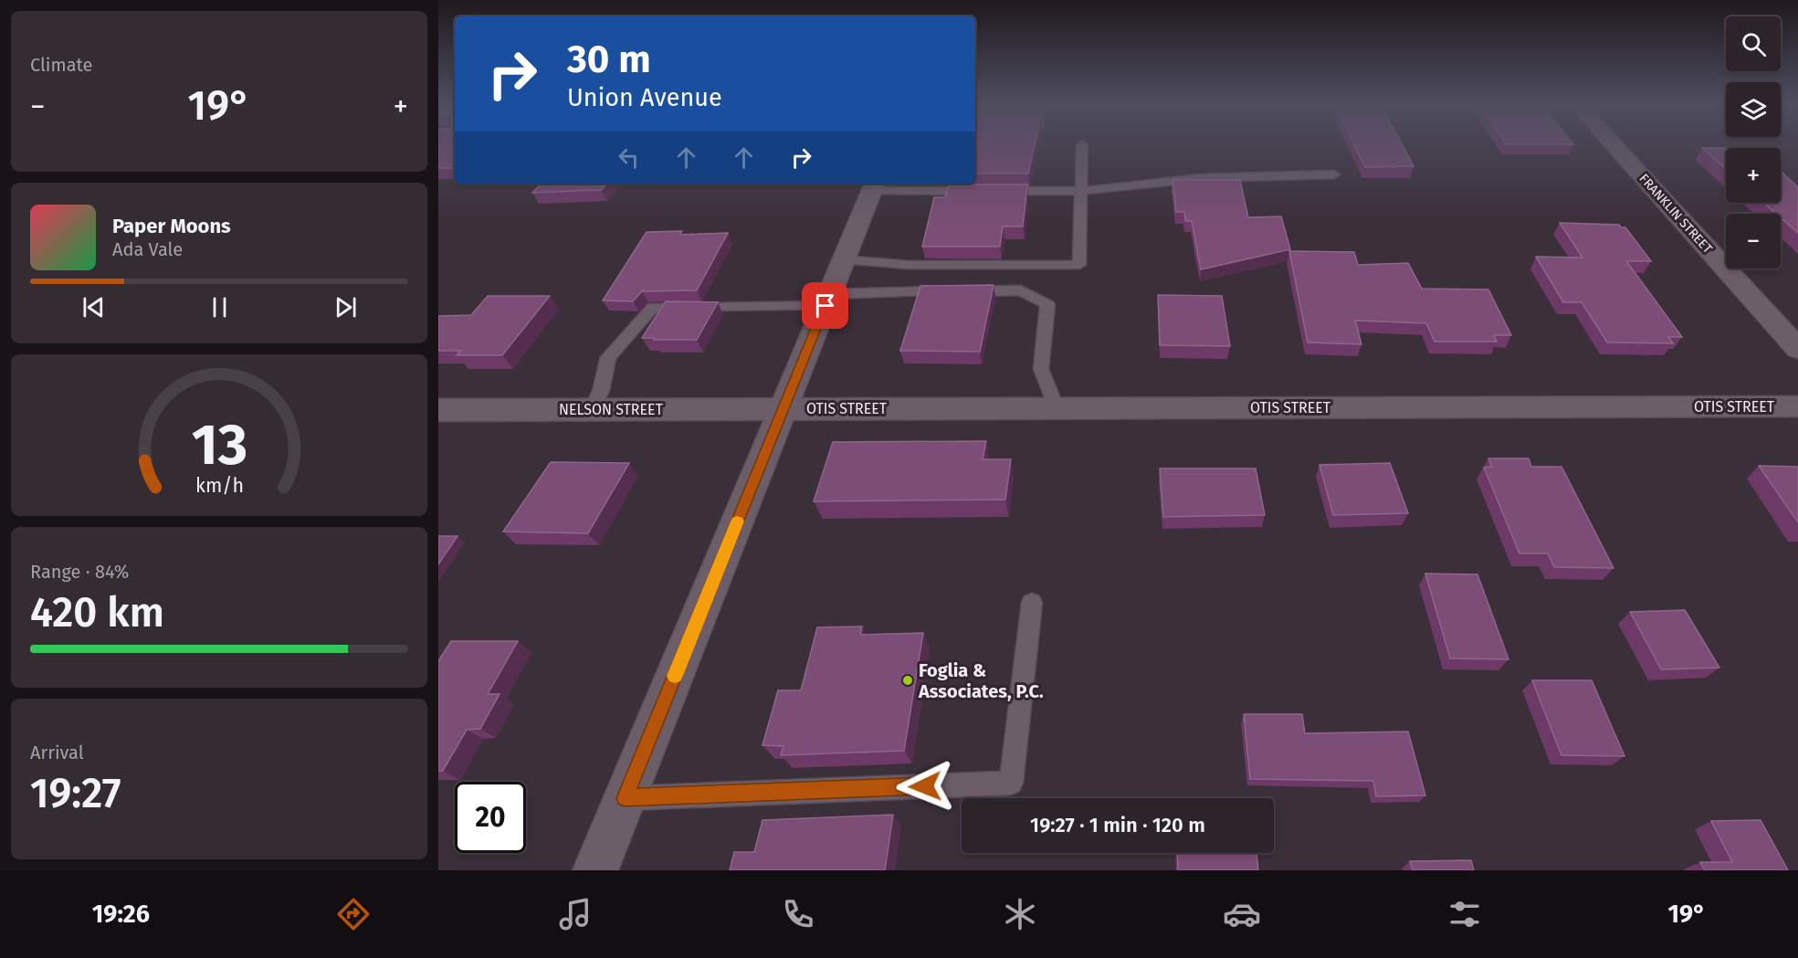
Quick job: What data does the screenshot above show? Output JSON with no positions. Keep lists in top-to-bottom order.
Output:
{
  "streets": {
    "street": ["FRANKLIN STREET", "OTIS STREET", "NELSON STREET"]
  },
  "crossings": [
    ["OTIS STREET", "NELSON STREET"]
  ],
  "places": ["Foglia & Associates, P.C."],
  "page": {
    "tile": [
      "Climate",
      ["Range · 84%", "420 km"],
      ["Arrival", "19:27"]
    ],
    "map_buttons": ["+", "−"],
    "turn": ["30 m", "Union Avenue"],
    "heat": ["−", "19°", "+"],
    "song": ["Paper Moons", "Ada Vale"],
    "limit": "20",
    "trip": "19:27 · 1 min · 120 m",
    "tabs": ["19:26", "19°"],
    "gauge": ["13", "km/h"]
  }
}
